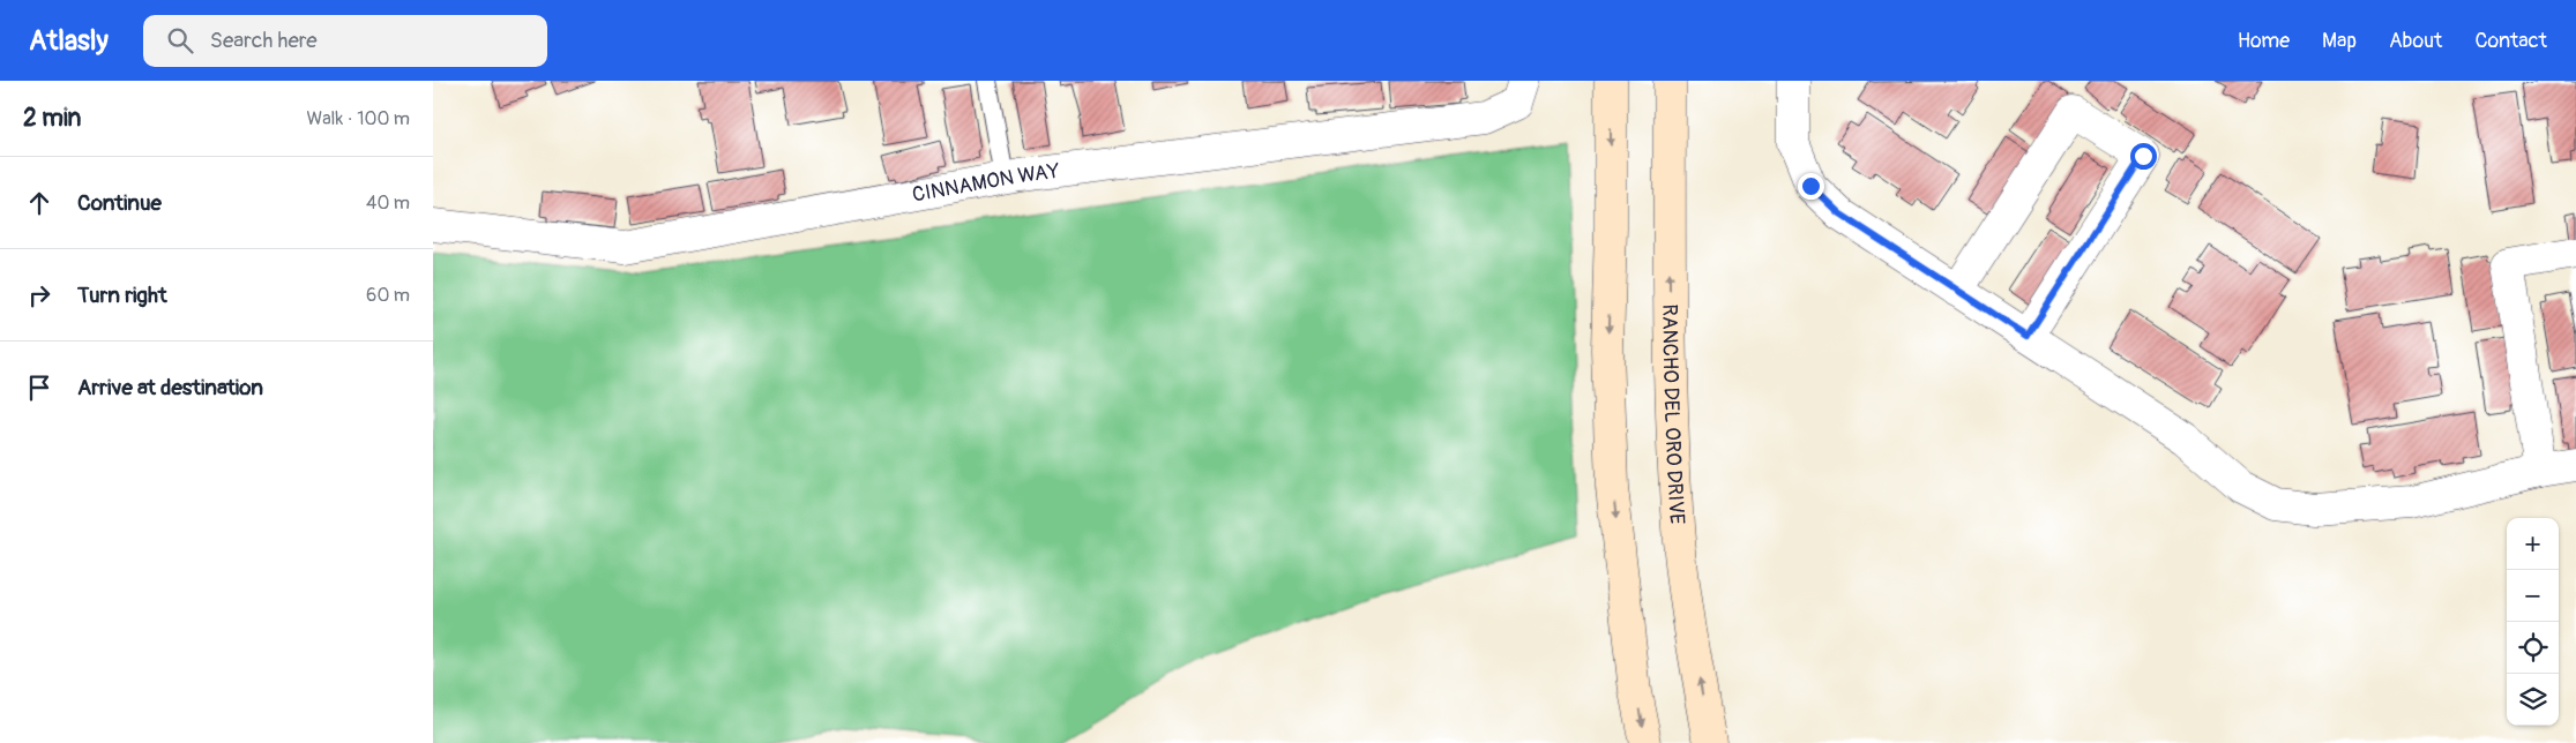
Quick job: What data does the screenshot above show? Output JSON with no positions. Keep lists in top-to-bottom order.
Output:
{
  "streets": {
    "main road": ["RANCHO DEL ORO DRIVE"],
    "street": ["CINNAMON WAY"]
  },
  "page": {
    "header": "Atlasly",
    "search": "Search here",
    "nav": [
      "Home",
      "Map",
      "About",
      "Contact"
    ],
    "heading": ["2 min", "Walk · 100 m"],
    "list": [
      ["Continue", "40 m"],
      ["Turn right", "60 m"],
      "Arrive at destination"
    ],
    "map_buttons": ["+", "−"]
  }
}
